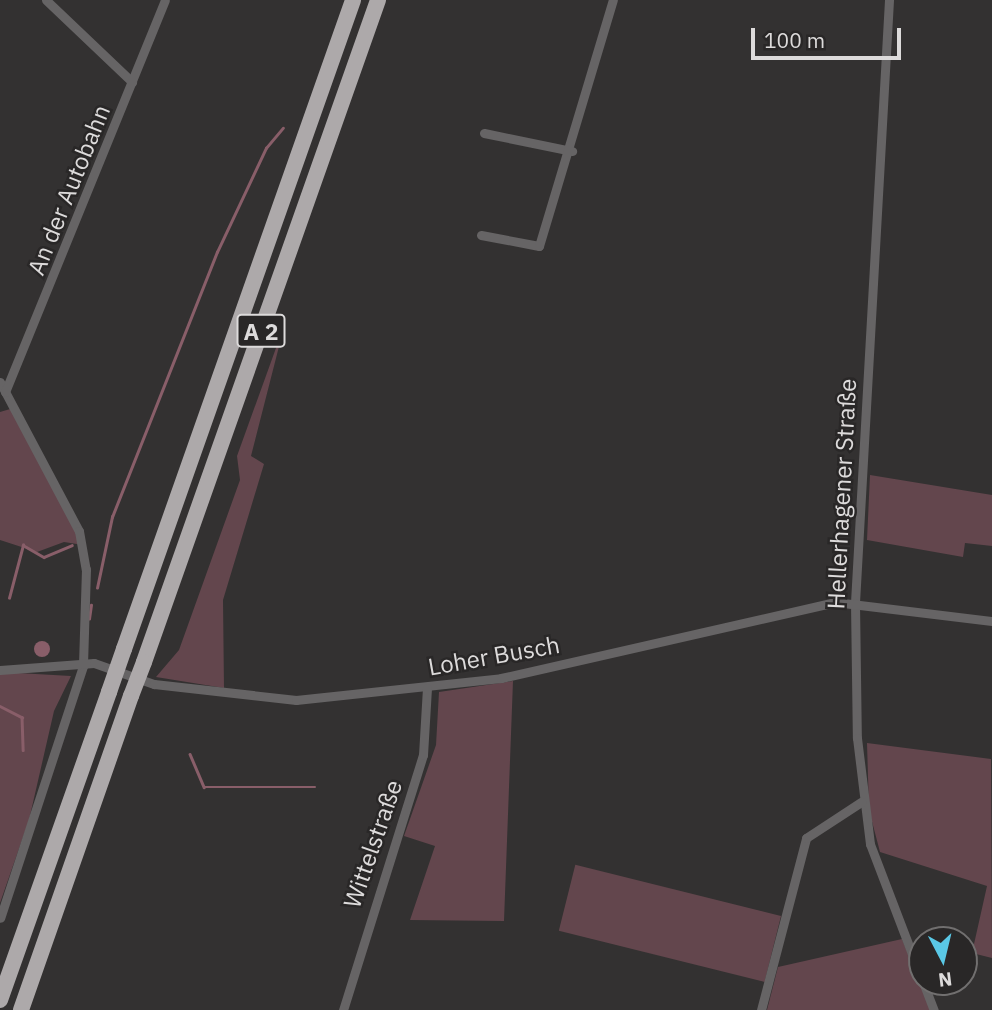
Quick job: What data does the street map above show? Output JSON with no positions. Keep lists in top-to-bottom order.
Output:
{
  "streets": {
    "highway": ["A 2"],
    "street": [
      "An der Autobahn",
      "Hellerhagener Straße",
      "Loher Busch",
      "Wittelstraße"
    ]
  },
  "crossings": [
    ["Hellerhagener Straße", "Loher Busch"],
    ["Loher Busch", "Wittelstraße"]
  ],
  "scale_bar": "100 m",
  "north": "bottom"
}
